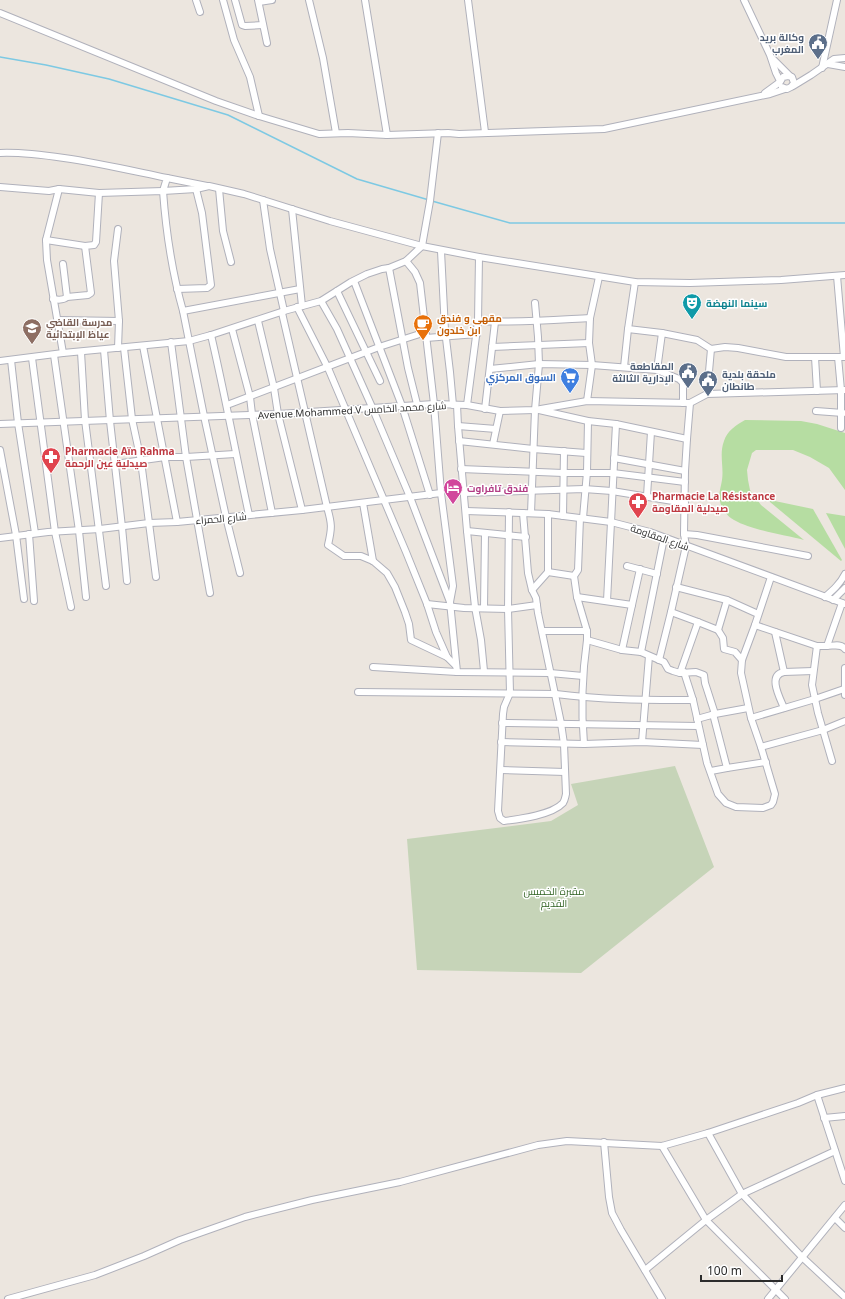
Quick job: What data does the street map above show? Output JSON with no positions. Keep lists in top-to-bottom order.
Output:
{
  "streets": {
    "street": ["Avenue Mohammed V شارع محمد الخامس", "شارع الحمراء", "شارع المقاومة"]
  },
  "parks": ["مقبرة الخميس القديم"],
  "places": {
    "public building": ["وكالة بريد المغرب", "المقاطعة الإدارية الثالثة", "ملحقة بلدية طانطان"],
    "theatre": ["سينما النهضة"],
    "cafe": ["مقهى و فندق ابن خلدون"],
    "school or university": ["مدرسة القاضي عياظ الإبتدائية"],
    "supermarket": ["السوق المركزي"],
    "pharmacy": ["Pharmacie Aïn Rahma صيدلية عين الرحمة", "Pharmacie La Résistance صيدلية المقاومة"],
    "hotel": ["فندق تافراوت"]
  },
  "scale_bar": "100 m"
}
